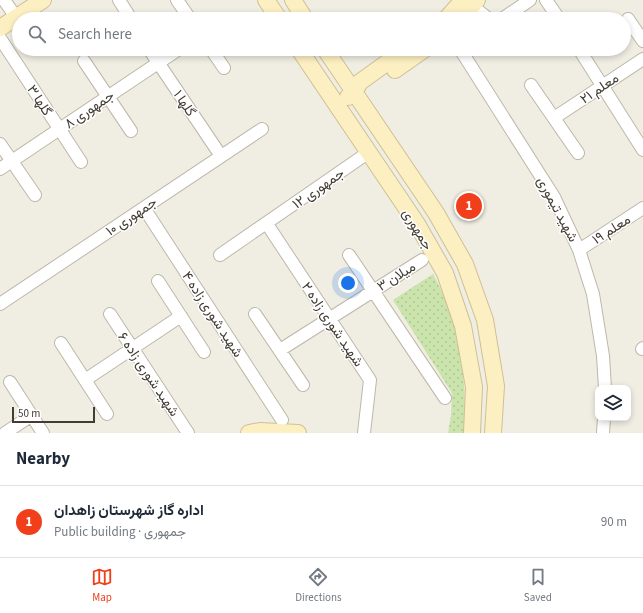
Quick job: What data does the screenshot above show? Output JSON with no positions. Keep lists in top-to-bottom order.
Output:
{
  "streets": {
    "main road": ["جمهوری"],
    "street": [
      "معلم ۲۱",
      "گلها ۳",
      "گلها ۱",
      "جمهوری ۸",
      "جمهوری ۱۲",
      "شهید تیموری",
      "جمهوری ۱۰",
      "معلم ۱۹",
      "میلان ۳",
      "شهید شوری زاده ۴",
      "شهید شوری زاده ۲",
      "شهید شوری زاده ۶"
    ]
  },
  "crossings": [
    ["گلها ۳", "جمهوری ۸"],
    ["گلها ۱", "جمهوری ۸"],
    ["گلها ۱", "جمهوری ۱۰"],
    ["جمهوری ۱۲", "جمهوری"],
    ["جمهوری ۱۲", "شهید شوری زاده ۲"],
    ["شهید تیموری", "معلم ۱۹"],
    ["جمهوری ۱۰", "شهید شوری زاده ۴"],
    ["میلان ۳", "شهید شوری زاده ۲"]
  ],
  "scale_bar": "50 m",
  "page": {
    "search": "Search here",
    "pins": "1",
    "scale": "50 m",
    "heading": "Nearby",
    "list": [
      {
        "mark": "1",
        "name": "اداره گاز شهرستان زاهدان",
        "note": "Public building · جمهوری",
        "value": "90 m"
      }
    ],
    "nav": ["Map", "Directions", "Saved"]
  }
}
